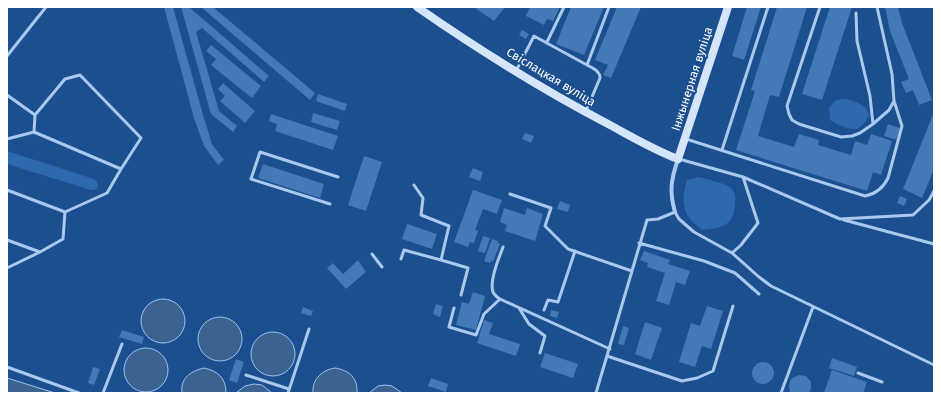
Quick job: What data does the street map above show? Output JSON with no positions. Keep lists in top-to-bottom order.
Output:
{
  "streets": {
    "street": ["Свіслацкая вуліца", "Інжынерная вуліца"]
  },
  "crossings": [
    ["Свіслацкая вуліца", "Інжынерная вуліца"]
  ]
}
